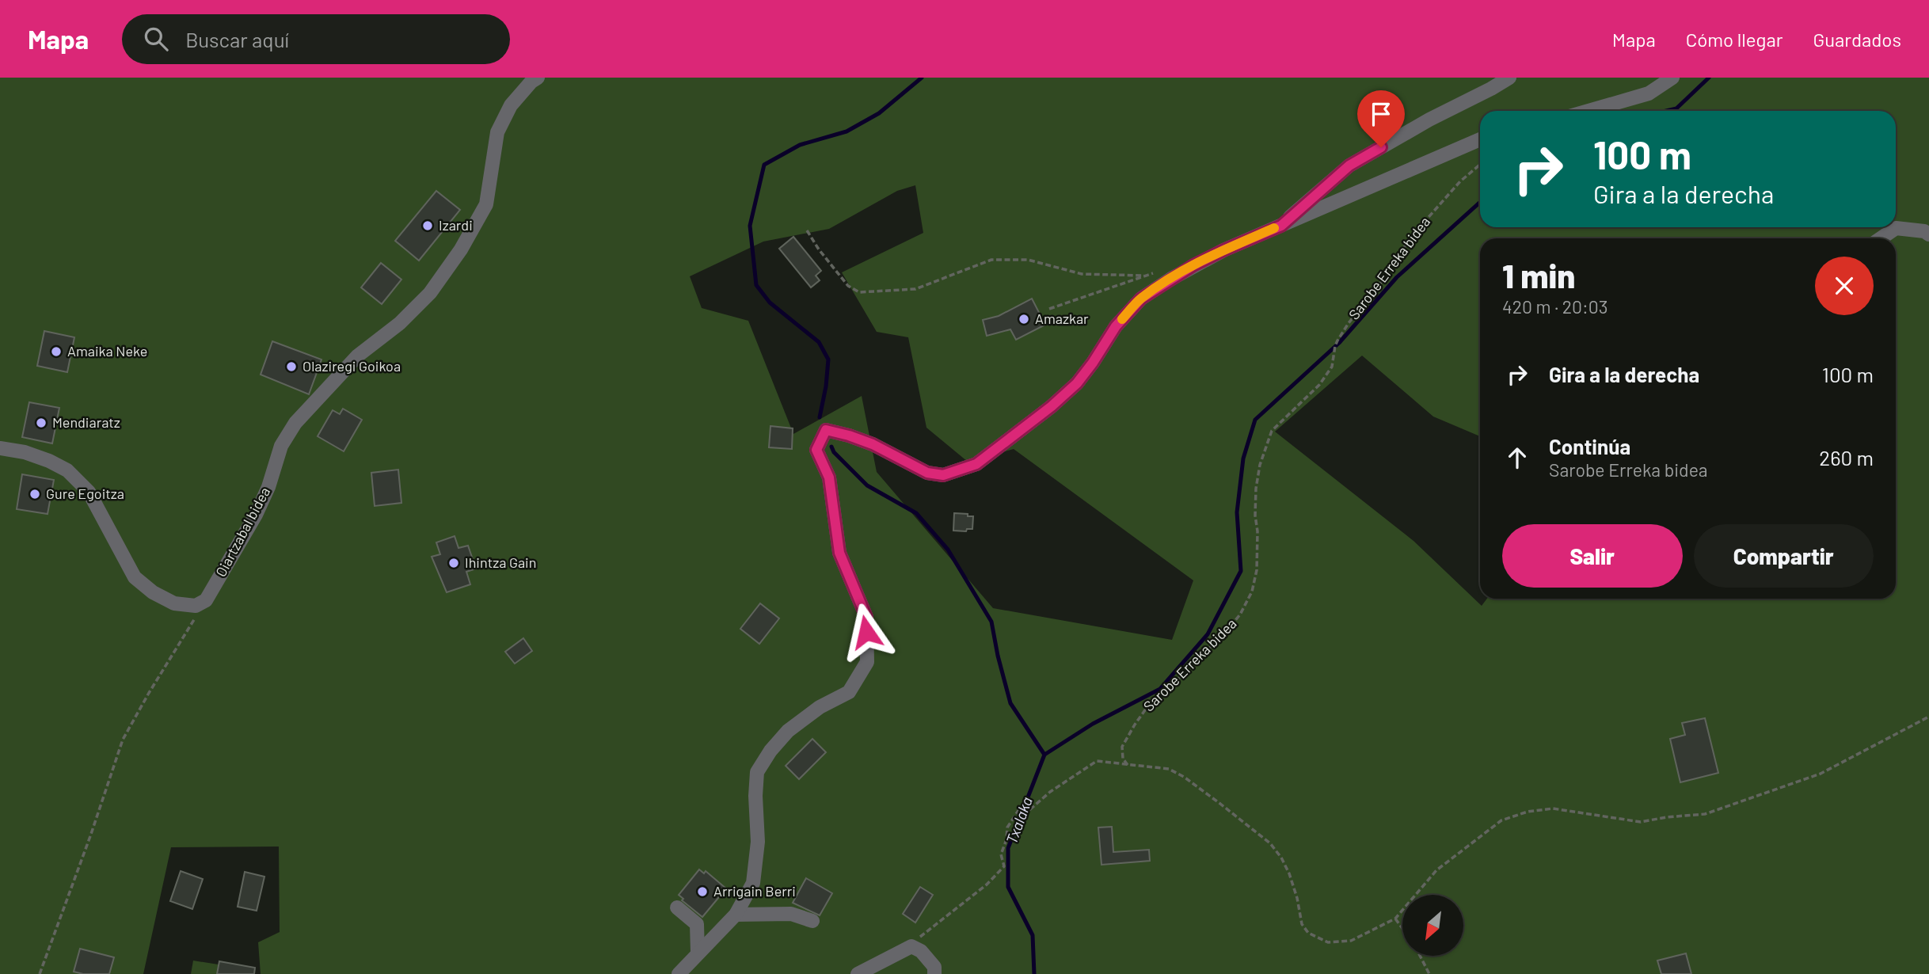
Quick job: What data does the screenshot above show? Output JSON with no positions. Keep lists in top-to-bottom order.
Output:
{
  "streets": {
    "street": ["Oiartzabal bidea"],
    "path": ["Sarobe Erreka bidea"]
  },
  "water": ["Txalaka"],
  "places": [
    "Izardi",
    "Amazkar",
    "Amaika Neke",
    "Olaziregi Goikoa",
    "Mendiaratz",
    "Gure Egoitza",
    "Ihintza Gain",
    "Arrigain Berri"
  ],
  "north": "bottom left",
  "page": {
    "header": "Mapa",
    "search": "Buscar aquí",
    "nav": ["Mapa", "Cómo llegar", "Guardados"],
    "turn": ["100 m", "Gira a la derecha"],
    "heading": ["1 min", "420 m · 20:03"],
    "list": [
      {
        "name": "Gira a la derecha",
        "value": "100 m"
      },
      {
        "name": "Continúa",
        "note": "Sarobe Erreka bidea",
        "value": "260 m"
      }
    ],
    "buttons": ["Salir", "Compartir"]
  }
}
